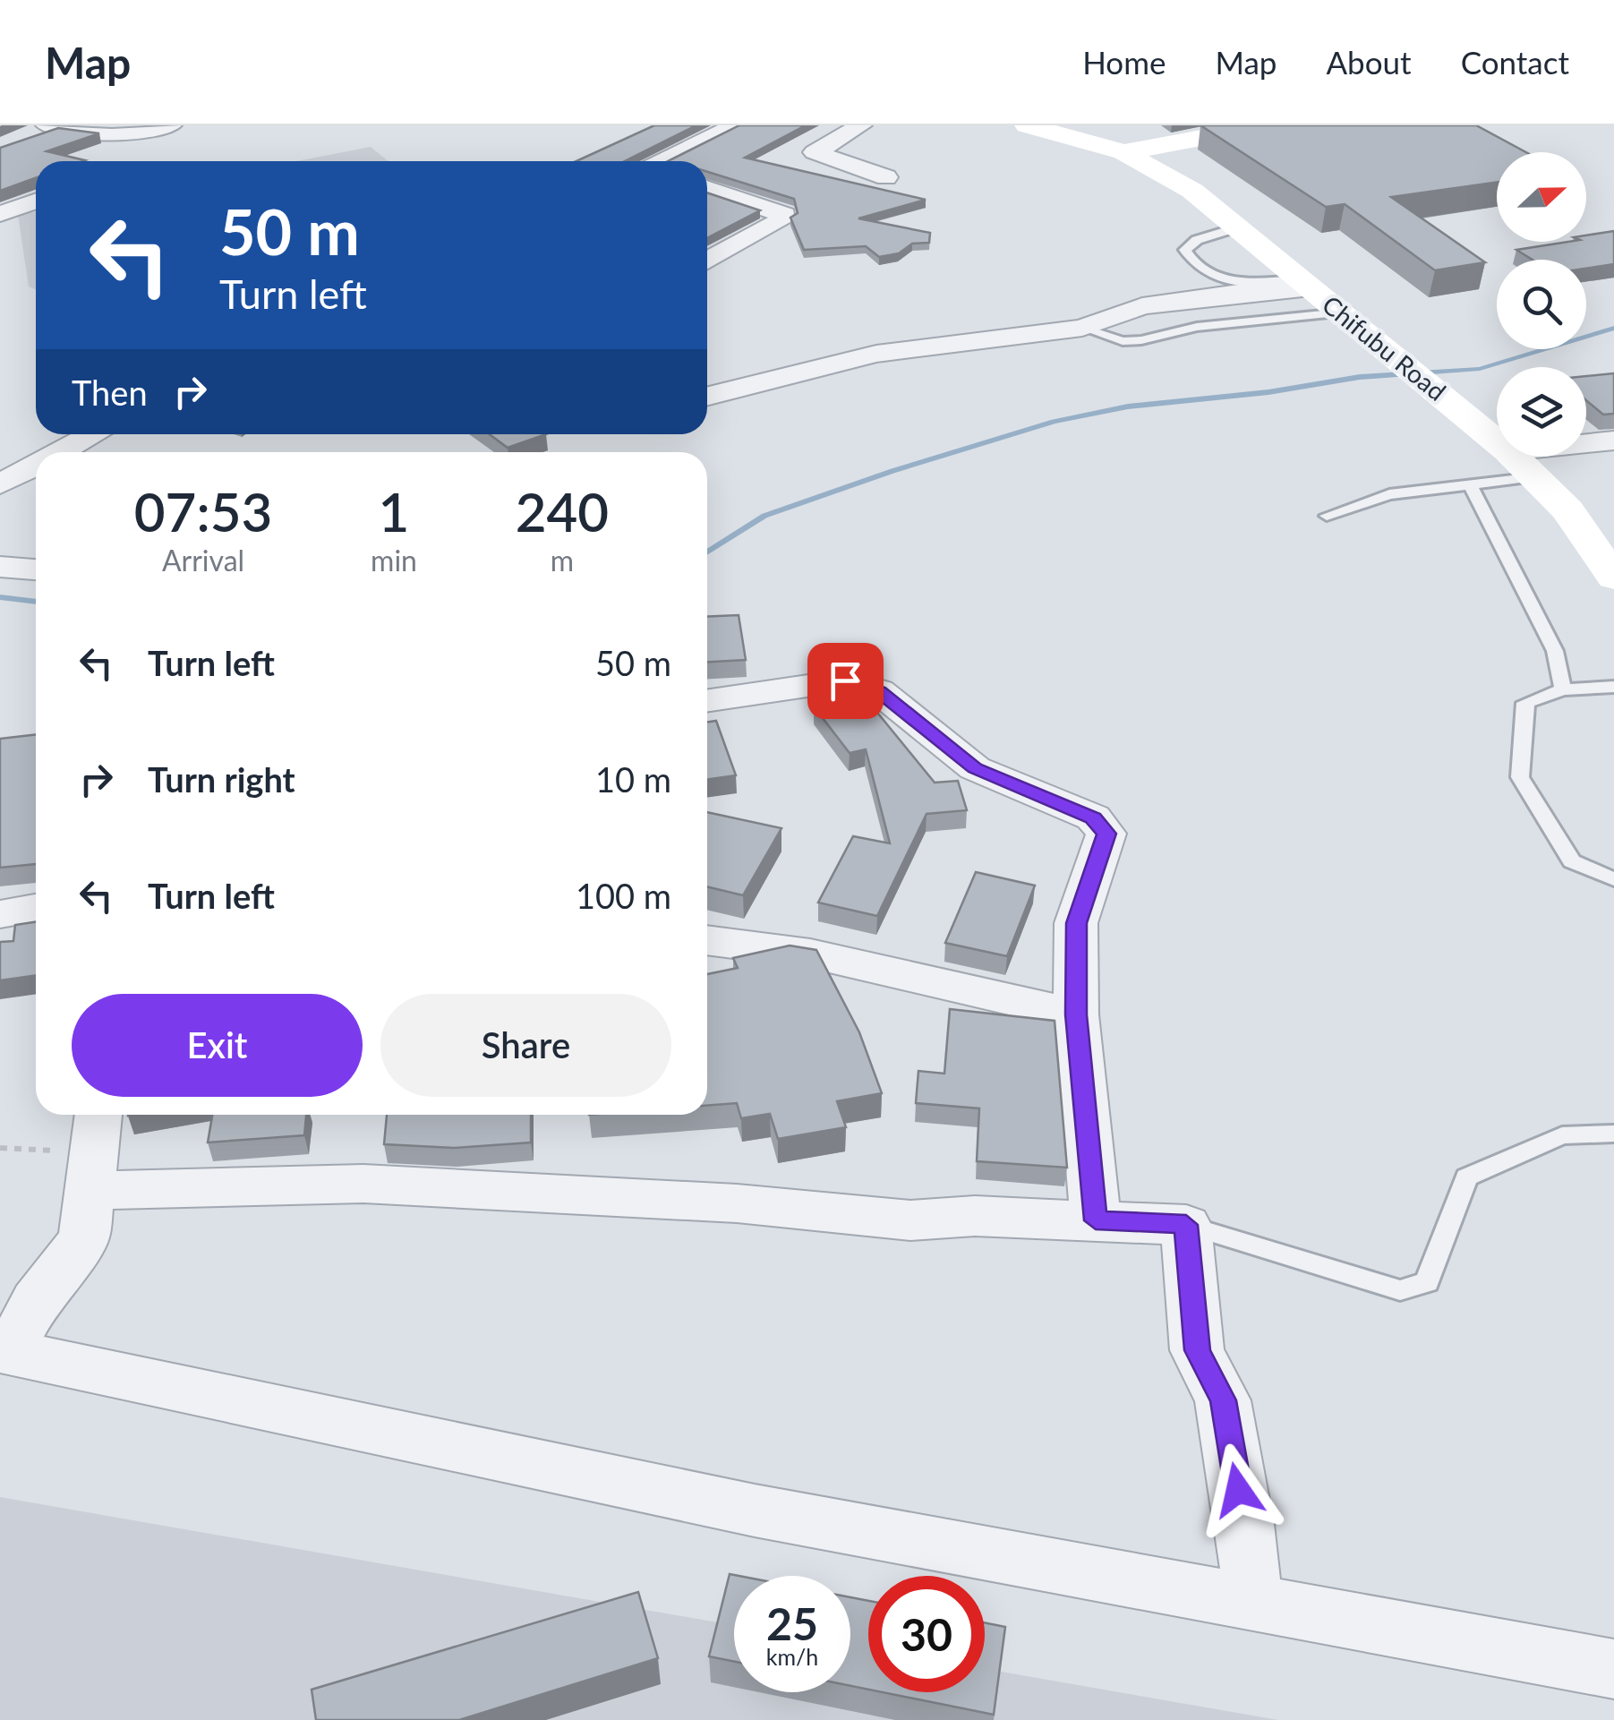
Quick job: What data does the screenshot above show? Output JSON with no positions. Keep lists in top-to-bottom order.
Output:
{
  "streets": {
    "main road": ["Chifubu Road"]
  },
  "north": "right",
  "page": {
    "header": "Map",
    "nav": [
      "Home",
      "Map",
      "About",
      "Contact"
    ],
    "turn": ["50 m", "Turn left"],
    "then": "Then",
    "eta": [
      "07:53",
      "Arrival",
      "1",
      "min",
      "240",
      "m"
    ],
    "list": [
      {
        "name": "Turn left",
        "value": "50 m"
      },
      {
        "name": "Turn right",
        "value": "10 m"
      },
      {
        "name": "Turn left",
        "value": "100 m"
      }
    ],
    "buttons": ["Exit", "Share"],
    "speed": "25 km/h",
    "limit": "30"
  }
}
